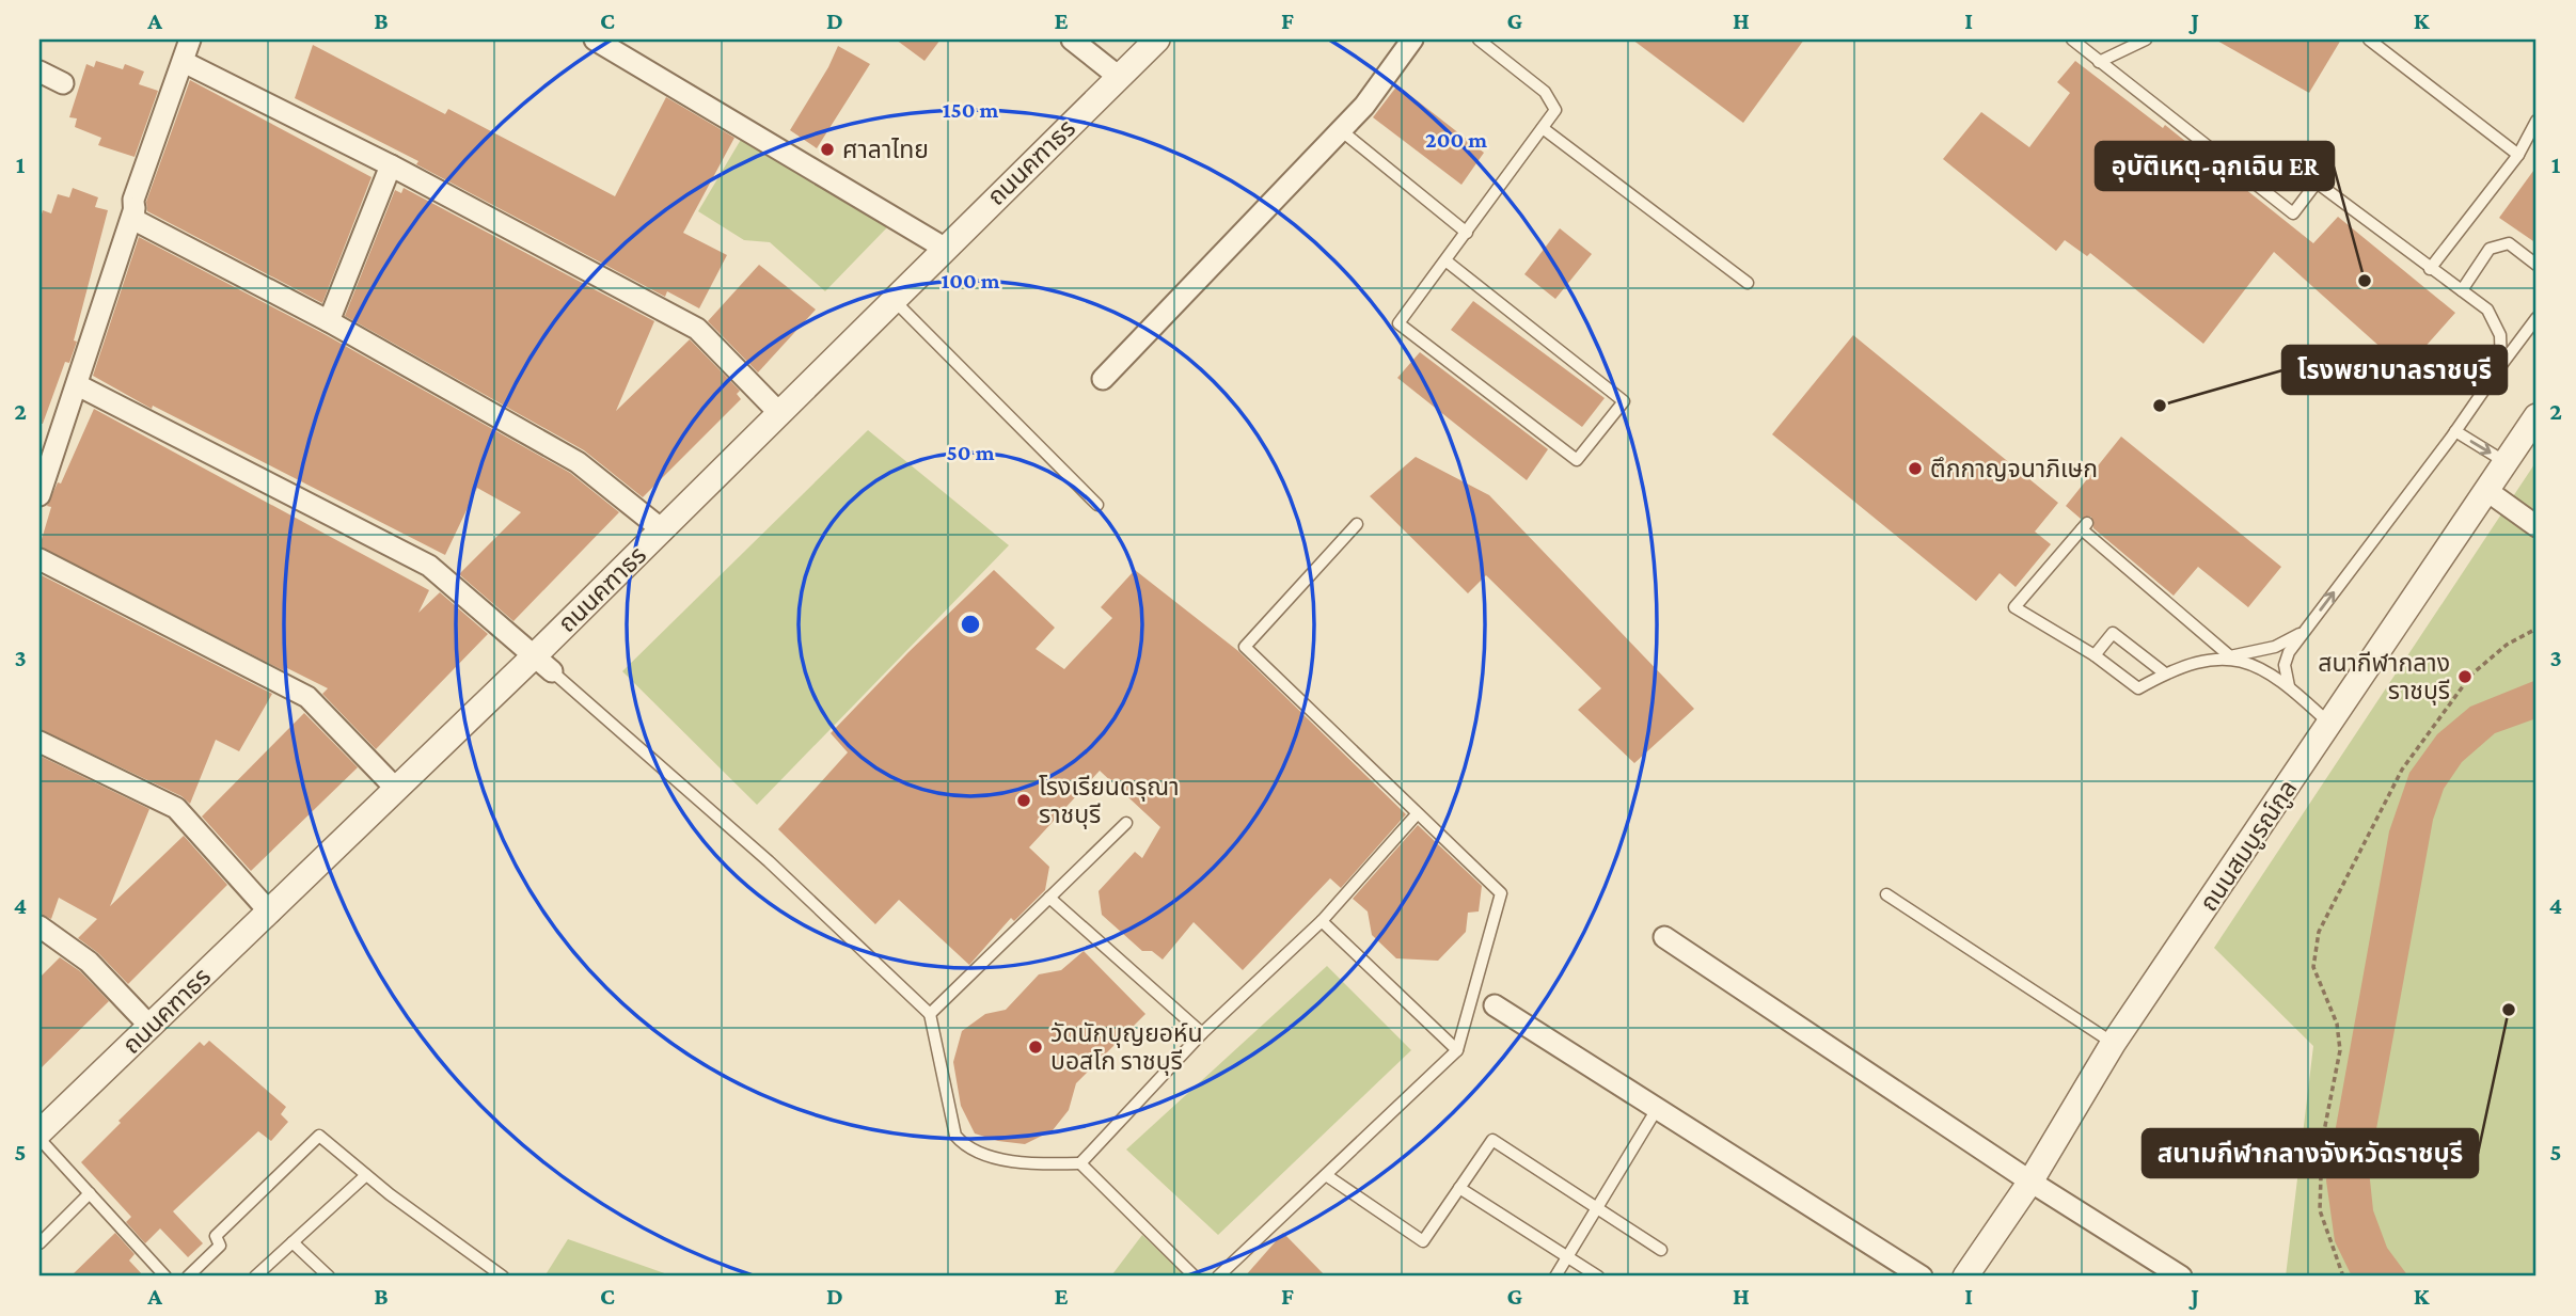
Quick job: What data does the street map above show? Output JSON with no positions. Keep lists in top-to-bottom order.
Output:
{
  "streets": {
    "street": ["ถนนคฑาธร", "ถนนสมบูรณ์กูล"]
  },
  "places": [
    "ศาลาไทย",
    "อุบัติเหตุ-ฉุกเฉิน ER",
    "โรงพยาบาลราชบุรี",
    "ตึกกาญจนาภิเษก",
    "สนากีฬากลาง ราชบุรี",
    "โรงเรียนดรุณา ราชบุรี",
    "สนามกีฬากลางจังหวัดราชบุรี",
    "วัดนักบุญยอห์น บอสโก ราชบุรี"
  ],
  "grid": {
    "columns": [
      "A",
      "B",
      "C",
      "D",
      "E",
      "F",
      "G",
      "H",
      "I",
      "J",
      "K"
    ],
    "rows": [
      "1",
      "2",
      "3",
      "4",
      "5"
    ]
  },
  "rings": [
    "150 m",
    "200 m",
    "100 m",
    "50 m"
  ]
}
